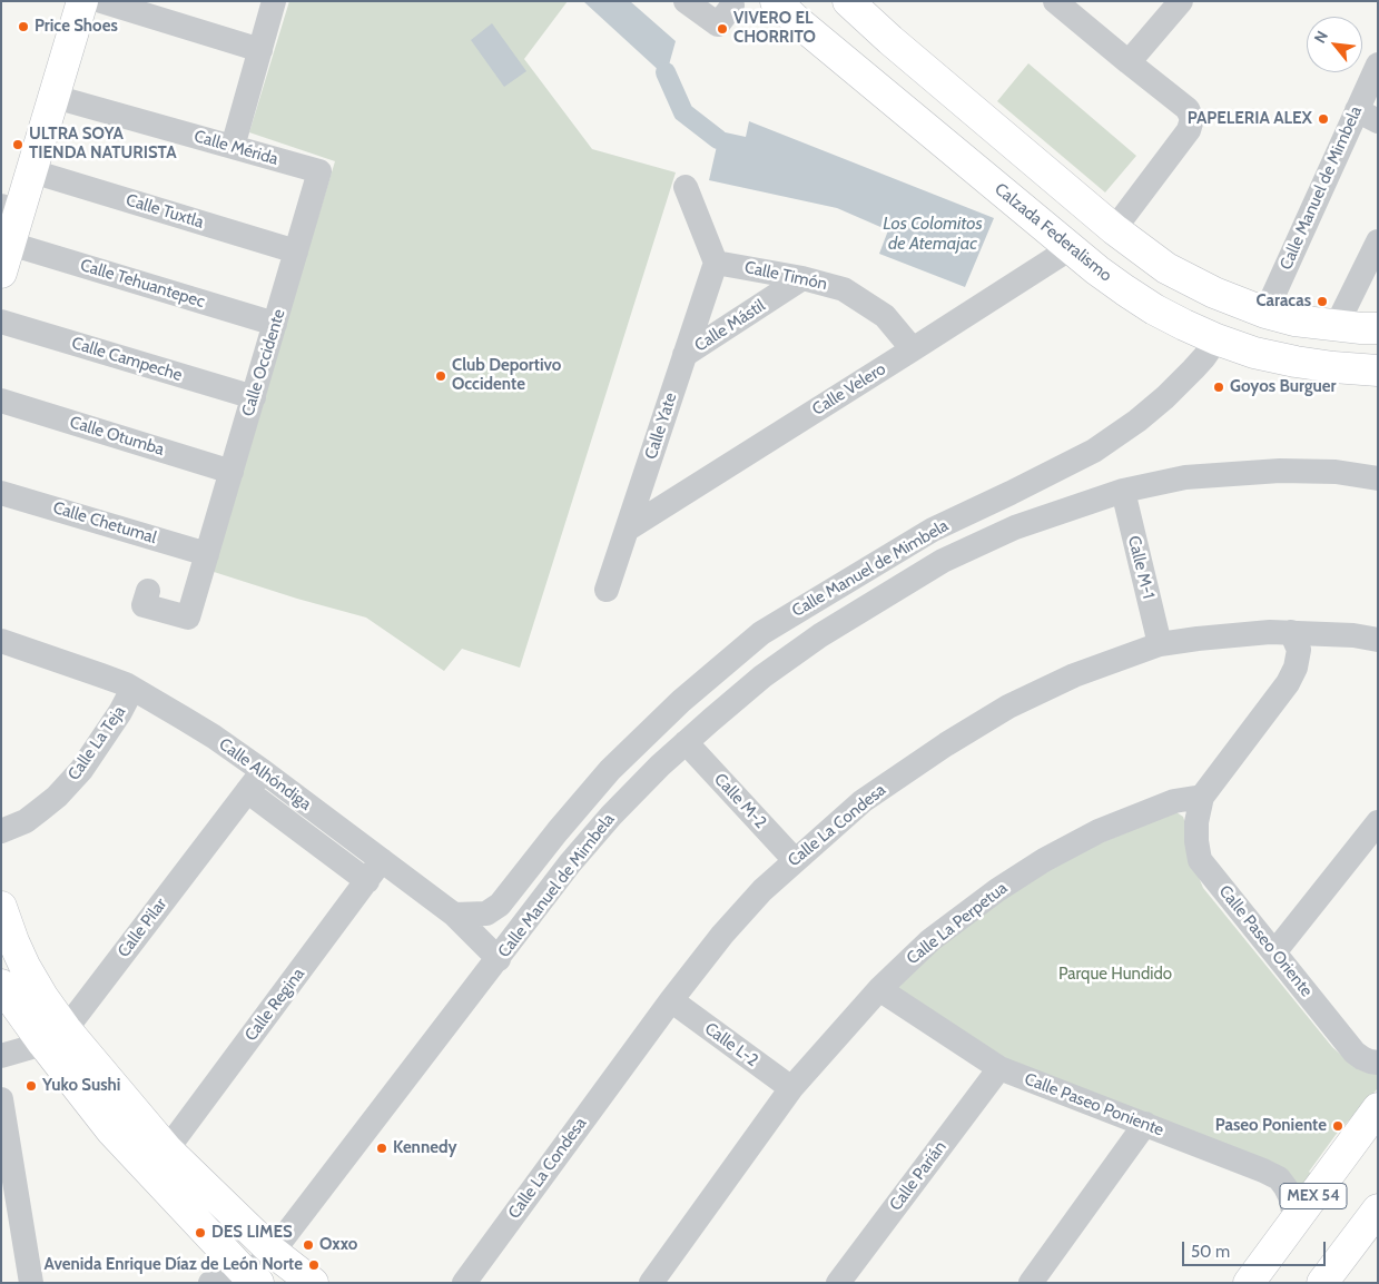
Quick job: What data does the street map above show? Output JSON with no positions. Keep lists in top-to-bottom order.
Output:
{
  "streets": {
    "main road": ["Calzada Federalismo", "MEX 54"],
    "street": [
      "Calle Mérida",
      "Calle Manuel de Mimbela",
      "Calle Tuxtla",
      "Calle Timón",
      "Calle Tehuantepec",
      "Calle Mástil",
      "Calle Campeche",
      "Calle Occidente",
      "Calle Velero",
      "Calle Yate",
      "Calle Otumba",
      "Calle Chetumal",
      "Calle M-1",
      "Calle La Teja",
      "Calle Alhóndiga",
      "Calle M-2",
      "Calle La Condesa",
      "Calle La Perpetua",
      "Calle Pilar",
      "Calle Paseo Oriente",
      "Calle Regina",
      "Calle L-2",
      "Calle Paseo Poniente",
      "Calle Parián"
    ]
  },
  "crossings": [
    ["Calle Mérida", "Calle Occidente"],
    ["Calle Manuel de Mimbela", "Calzada Federalismo"],
    ["Calle Manuel de Mimbela", "Calle M-1"],
    ["Calle Manuel de Mimbela", "Calle Alhóndiga"],
    ["Calle Manuel de Mimbela", "Calle M-2"],
    ["Calle Tuxtla", "Calle Occidente"],
    ["Calzada Federalismo", "Calle Velero"],
    ["Calle Timón", "Calle Mástil"],
    ["Calle Timón", "Calle Velero"],
    ["Calle Timón", "Calle Yate"],
    ["Calle Tehuantepec", "Calle Occidente"],
    ["Calle Mástil", "Calle Yate"],
    ["Calle Campeche", "Calle Occidente"],
    ["Calle Occidente", "Calle Otumba"],
    ["Calle Occidente", "Calle Chetumal"],
    ["Calle Velero", "Calle Yate"],
    ["Calle M-1", "Calle La Condesa"],
    ["Calle La Teja", "Calle Alhóndiga"],
    ["Calle Alhóndiga", "Calle Pilar"],
    ["Calle Alhóndiga", "Calle Regina"],
    ["Calle M-2", "Calle La Condesa"],
    ["Calle La Condesa", "Calle L-2"],
    ["Calle La Perpetua", "Calle Paseo Oriente"],
    ["Calle La Perpetua", "Calle L-2"],
    ["Calle La Perpetua", "Calle Paseo Poniente"],
    ["Calle Paseo Poniente", "Calle Parián"],
    ["Calle Paseo Poniente", "MEX 54"]
  ],
  "water": ["Los Colomitos de Atemajac"],
  "parks": ["Parque Hundido"],
  "places": [
    "Price Shoes",
    "VIVERO EL CHORRITO",
    "PAPELERIA ALEX",
    "ULTRA SOYA TIENDA NATURISTA",
    "Caracas",
    "Club Deportivo Occidente",
    "Goyos Burguer",
    "Yuko Sushi",
    "Paseo Poniente",
    "Kennedy",
    "DES LIMES",
    "Oxxo",
    "Avenida Enrique Díaz de León Norte"
  ],
  "scale_bar": "50 m",
  "north": "top left"
}
